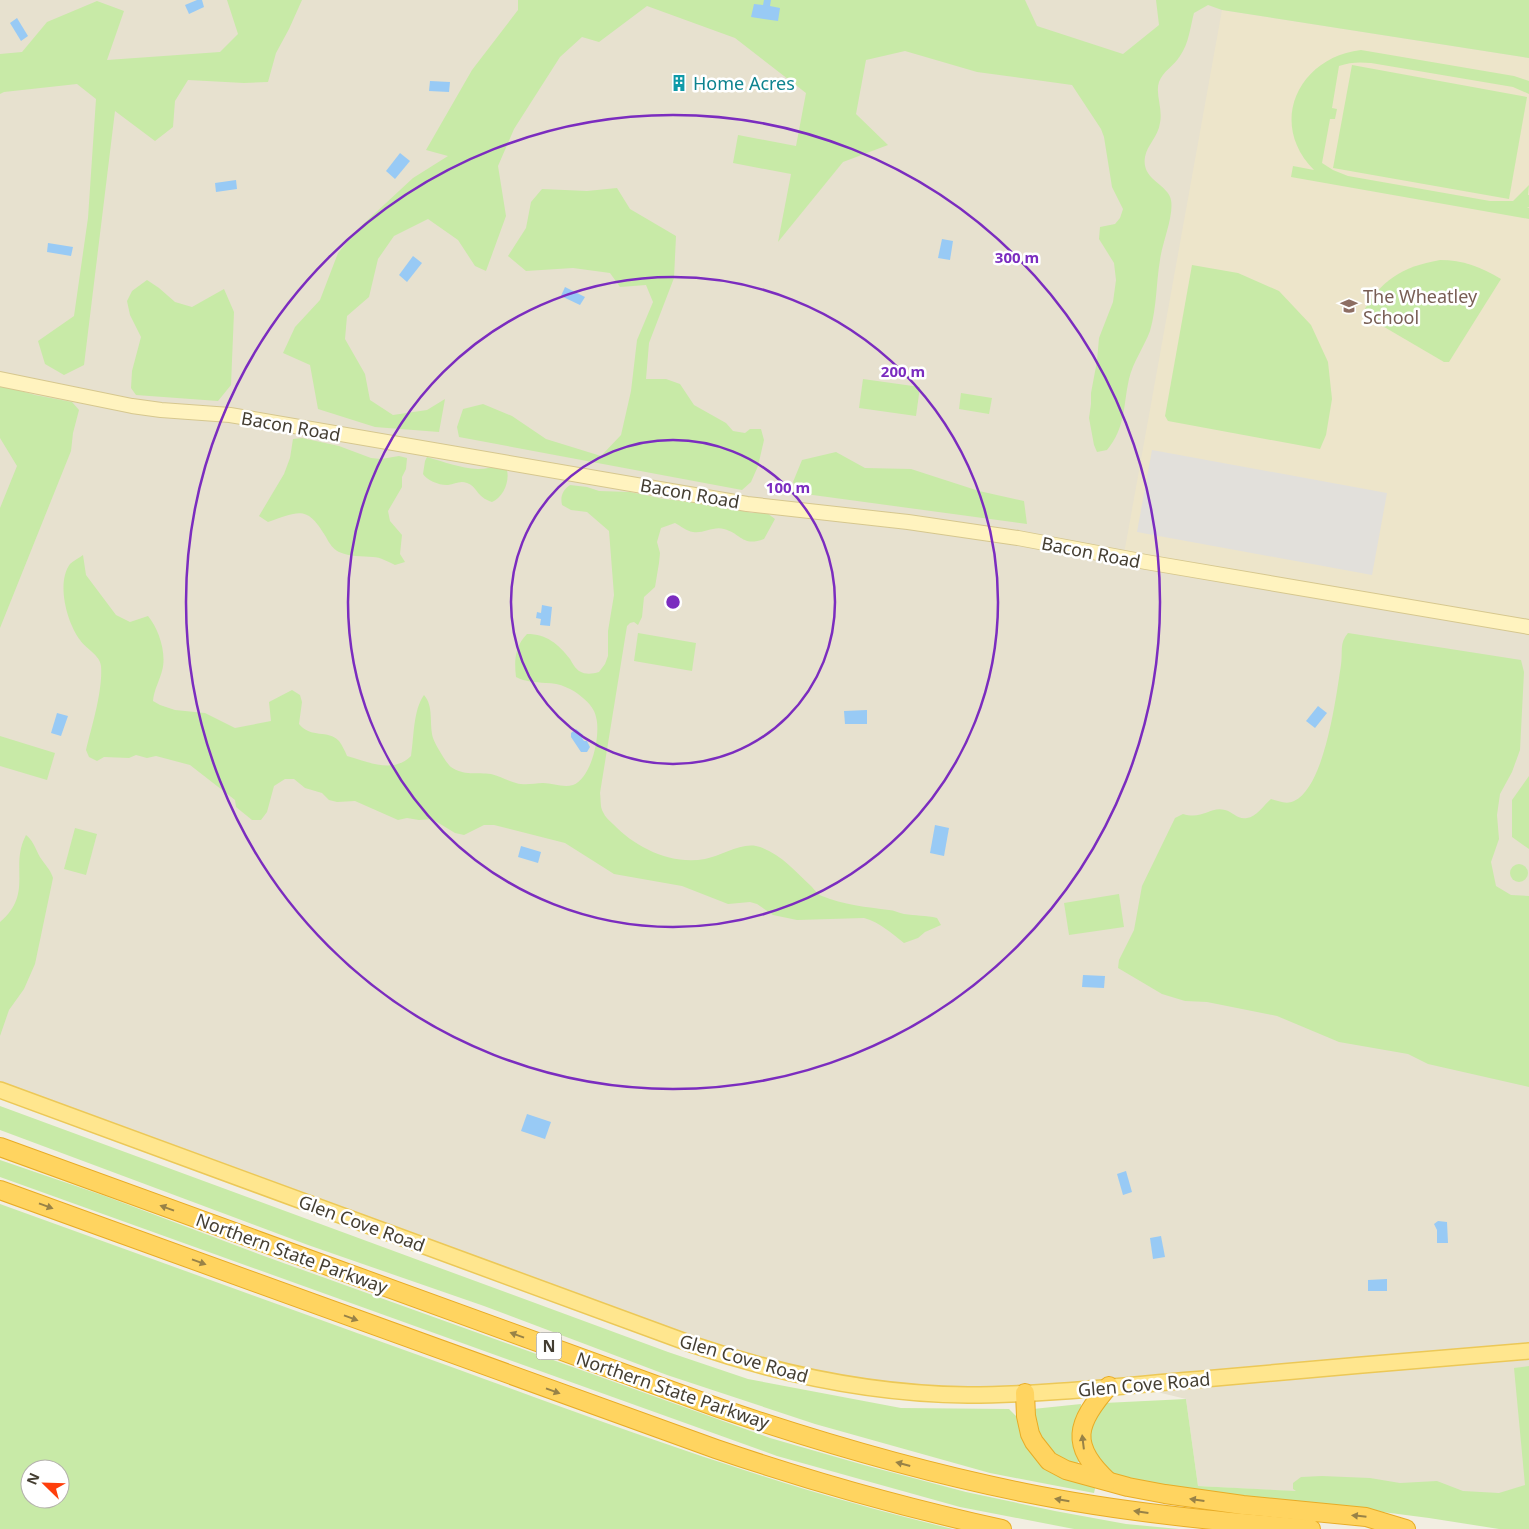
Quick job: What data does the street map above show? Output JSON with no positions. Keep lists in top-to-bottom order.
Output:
{
  "streets": {
    "highway": ["Northern State Parkway", "N"],
    "main road": ["Glen Cove Road"],
    "street": ["Bacon Road"]
  },
  "places": {
    "building": ["Home Acres"],
    "school or university": ["The Wheatley School"]
  },
  "north": "top left",
  "rings": ["300 m", "200 m", "100 m"]
}
